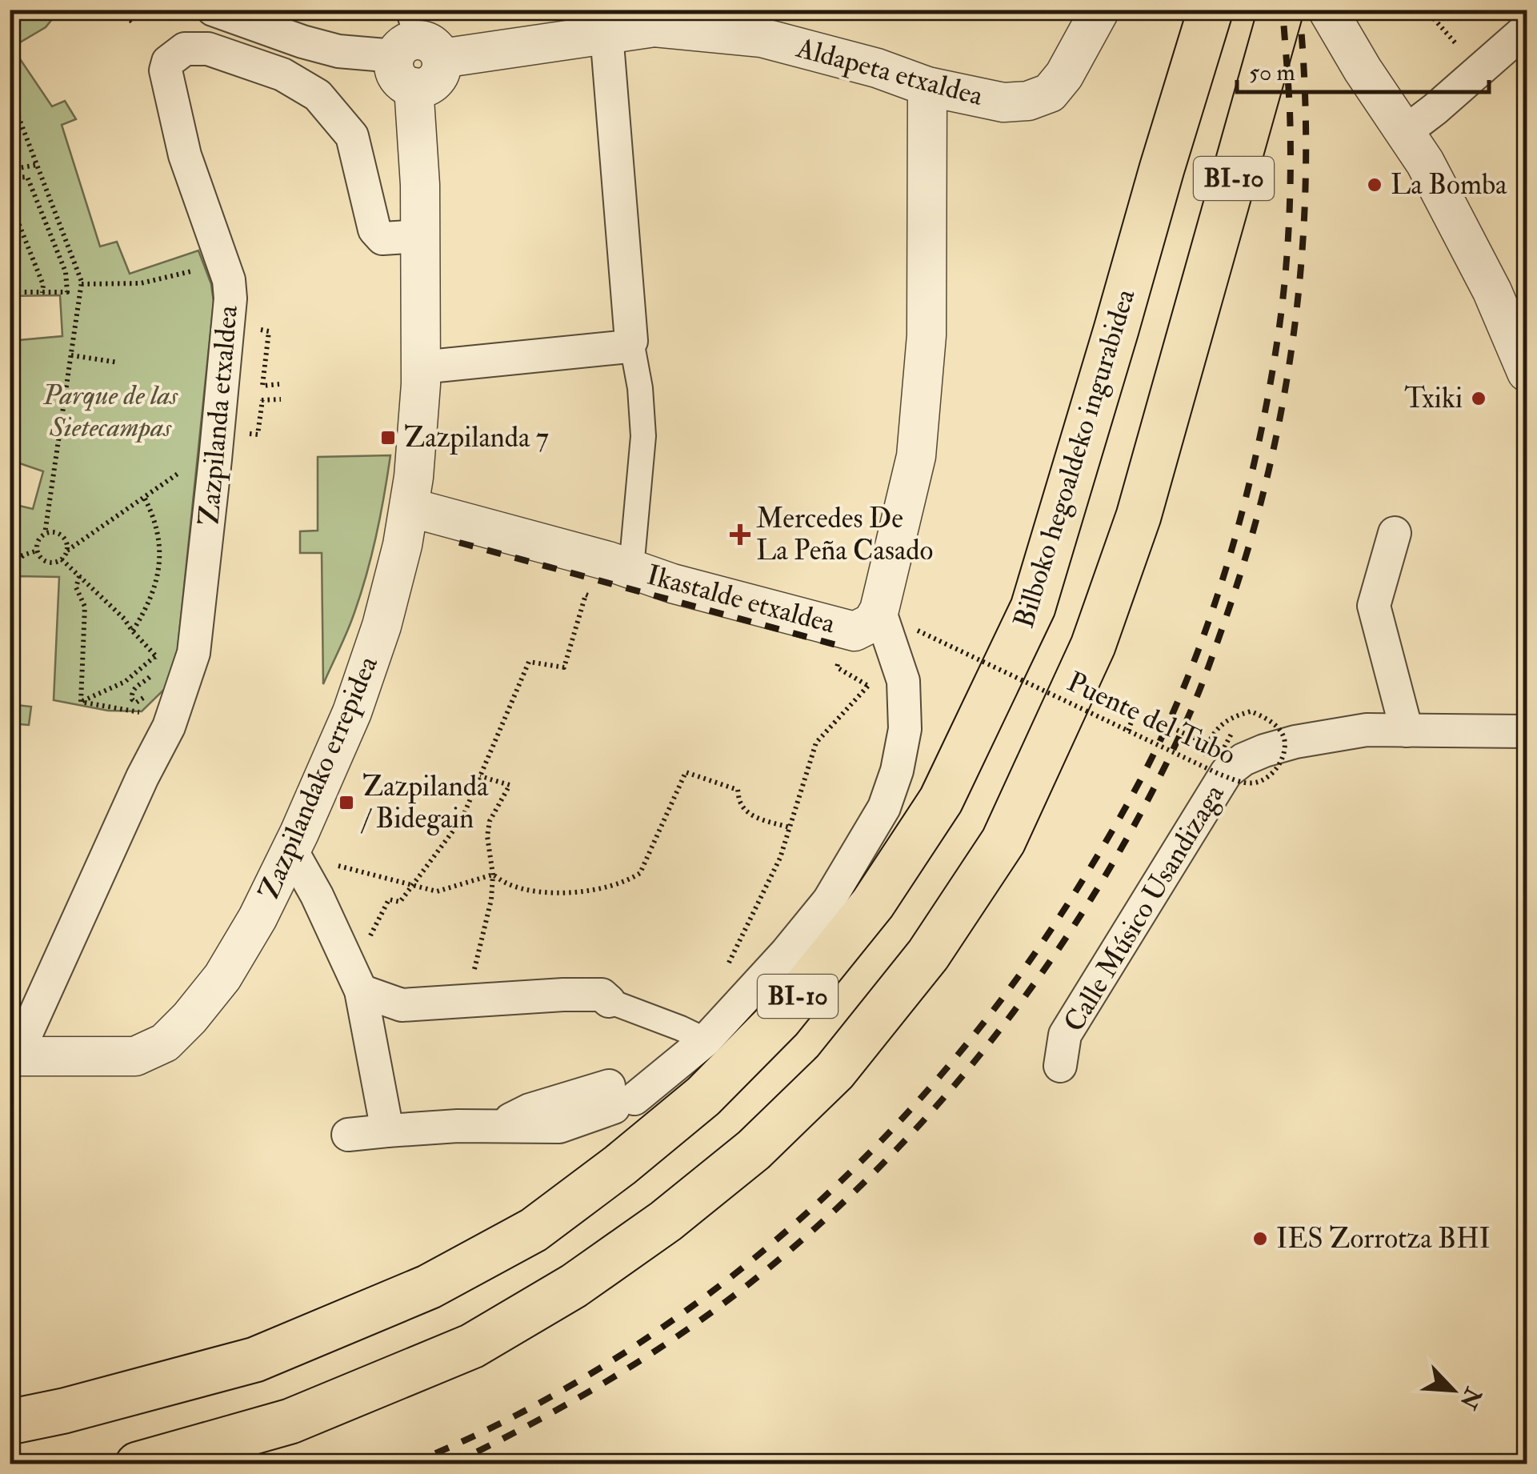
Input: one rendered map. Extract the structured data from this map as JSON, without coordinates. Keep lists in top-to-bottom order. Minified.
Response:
{"streets":{"highway":["BI-10","Bilboko hegoaldeko ingurabidea"],"street":["Aldapeta etxaldea","Zazpilanda etxaldea","Ikastalde etxaldea","Zazpilandako errepidea","Calle Músico Usandizaga"],"path":["Puente del Tubo"]},"crossings":[["Aldapeta etxaldea","Ikastalde etxaldea"],["Aldapeta etxaldea","Zazpilandako errepidea"],["Zazpilanda etxaldea","Zazpilandako errepidea"],["Ikastalde etxaldea","Zazpilandako errepidea"]],"parks":["Parque de las Sietecampas"],"places":{"other":["La Bomba","Txiki","IES Zorrotza BHI"],"transit":["Zazpilanda 7","Zazpilanda / Bidegain"],"health":["Mercedes De La Peña Casado"]},"scale_bar":"50 m","north":"bottom right"}
